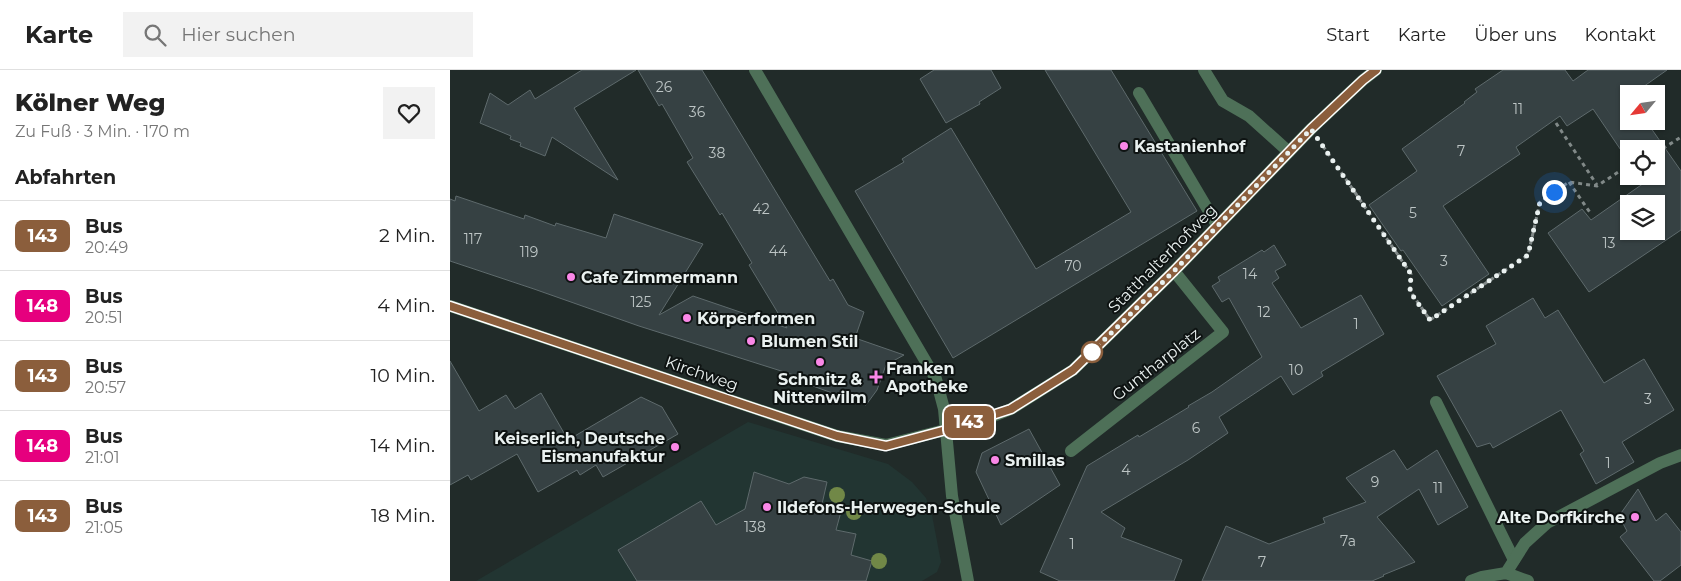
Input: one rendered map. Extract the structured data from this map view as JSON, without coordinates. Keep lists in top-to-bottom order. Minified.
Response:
{"streets":{"street":["Statthalterhofweg","Guntharplatz","Kirchweg"]},"crossings":[["Statthalterhofweg","Guntharplatz"],["Statthalterhofweg","Kirchweg"]],"places":{"other":["Kastanienhof","Cafe Zimmermann","Körperformen","Blumen Stil","Schmitz & Nittenwilm","Keiserlich, Deutsche Eismanufaktur","Smillas","Ildefons-Herwegen-Schule","Alte Dorfkirche"],"health":["Franken Apotheke"]},"lines":["bus line 143"],"house_numbers":["26","11","36","7","38","42","5","117","13","44","119","3","70","14","125","12","1","10","3","6","1","4","9","11","138","7a","1","7"],"north":"bottom left","page":{"header":"Karte","search":"Hier suchen","nav":["Start","Karte","Über uns","Kontakt"],"heading":[["Kölner Weg","Zu Fuß · 3 Min. · 170 m"],"Abfahrten"],"on_map":"143","list":[{"mark":"143","name":"Bus","note":"20:49","value":"2 Min."},{"mark":"148","name":"Bus","note":"20:51","value":"4 Min."},{"mark":"143","name":"Bus","note":"20:57","value":"10 Min."},{"mark":"148","name":"Bus","note":"21:01","value":"14 Min."},{"mark":"143","name":"Bus","note":"21:05","value":"18 Min."}]}}
